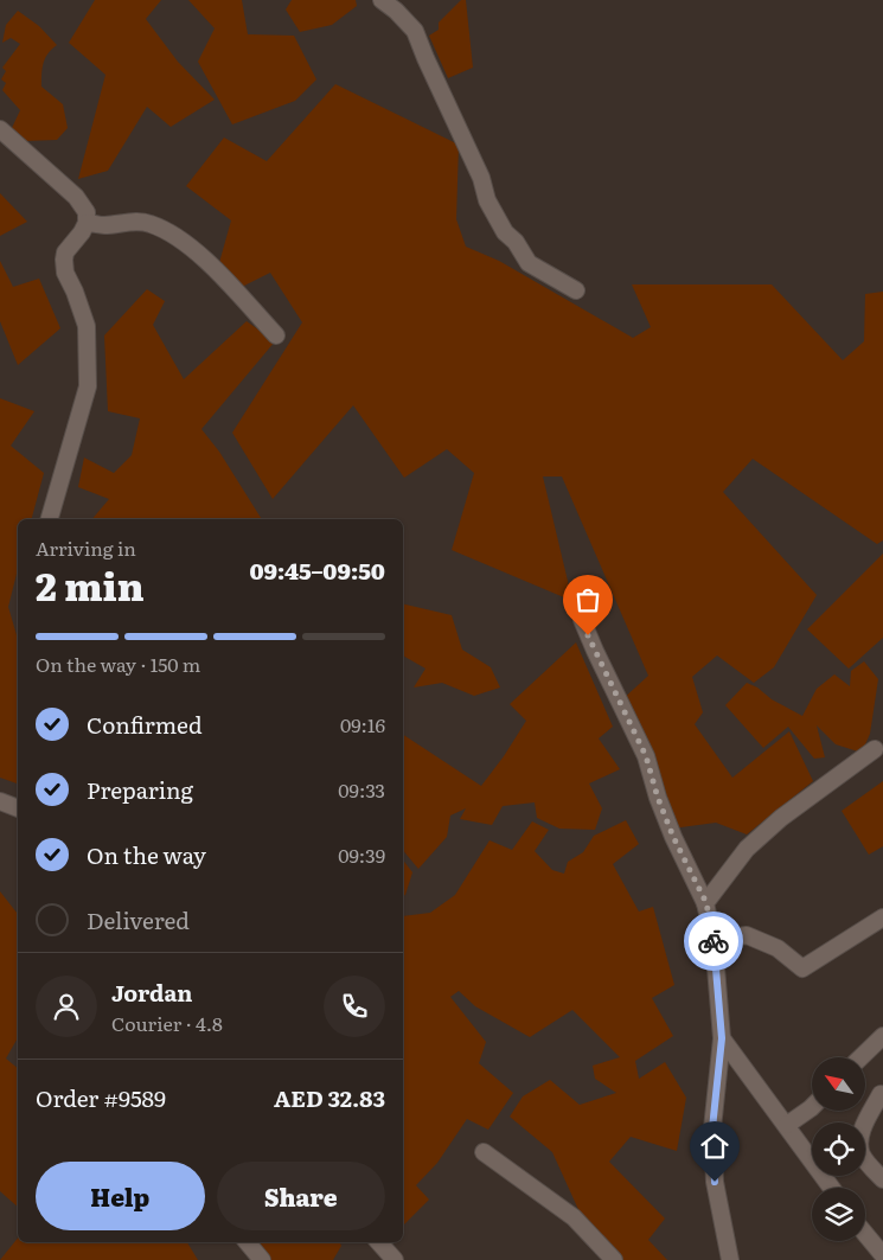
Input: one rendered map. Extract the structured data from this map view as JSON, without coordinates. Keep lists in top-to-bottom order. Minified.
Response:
{"north":"top left","page":{"heading":["2 min","Arriving in","09:45–09:50"],"panel":["Jordan","Courier · 4.8","Order #9589","AED 32.83"],"bar":"On the way · 150 m","list":[["Confirmed","09:16"],["Preparing","09:33"],["On the way","09:39"],"Delivered"],"buttons":["Help","Share"]}}
